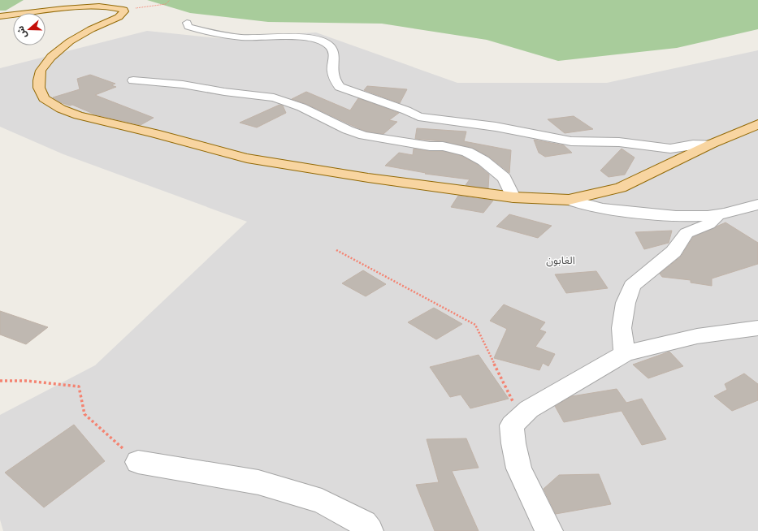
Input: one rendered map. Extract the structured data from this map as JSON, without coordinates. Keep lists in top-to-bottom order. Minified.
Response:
{"districts":["الغابون"],"north":"left"}
